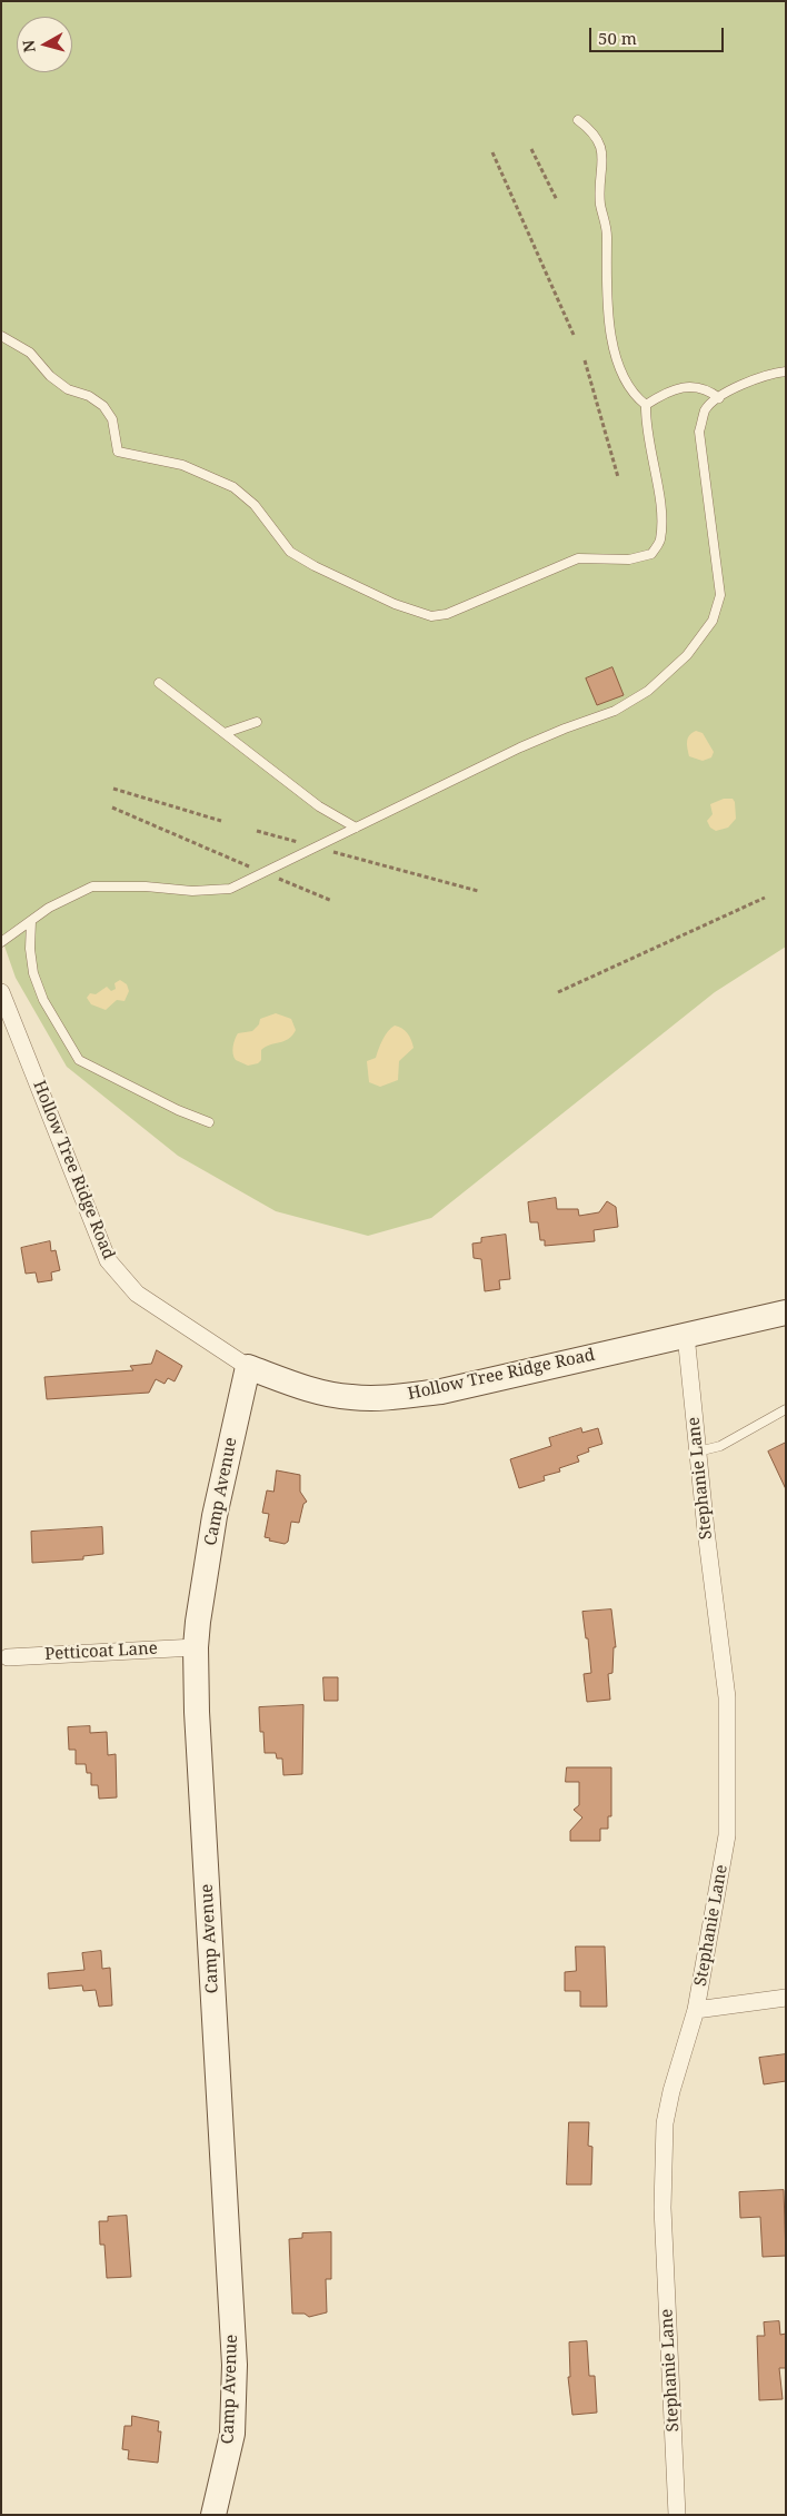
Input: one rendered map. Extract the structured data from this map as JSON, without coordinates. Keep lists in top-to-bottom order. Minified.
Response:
{"streets":{"street":["Hollow Tree Ridge Road","Stephanie Lane","Camp Avenue","Petticoat Lane"]},"crossings":[["Hollow Tree Ridge Road","Stephanie Lane"],["Hollow Tree Ridge Road","Camp Avenue"],["Camp Avenue","Petticoat Lane"]],"scale_bar":"50 m","north":"left"}
